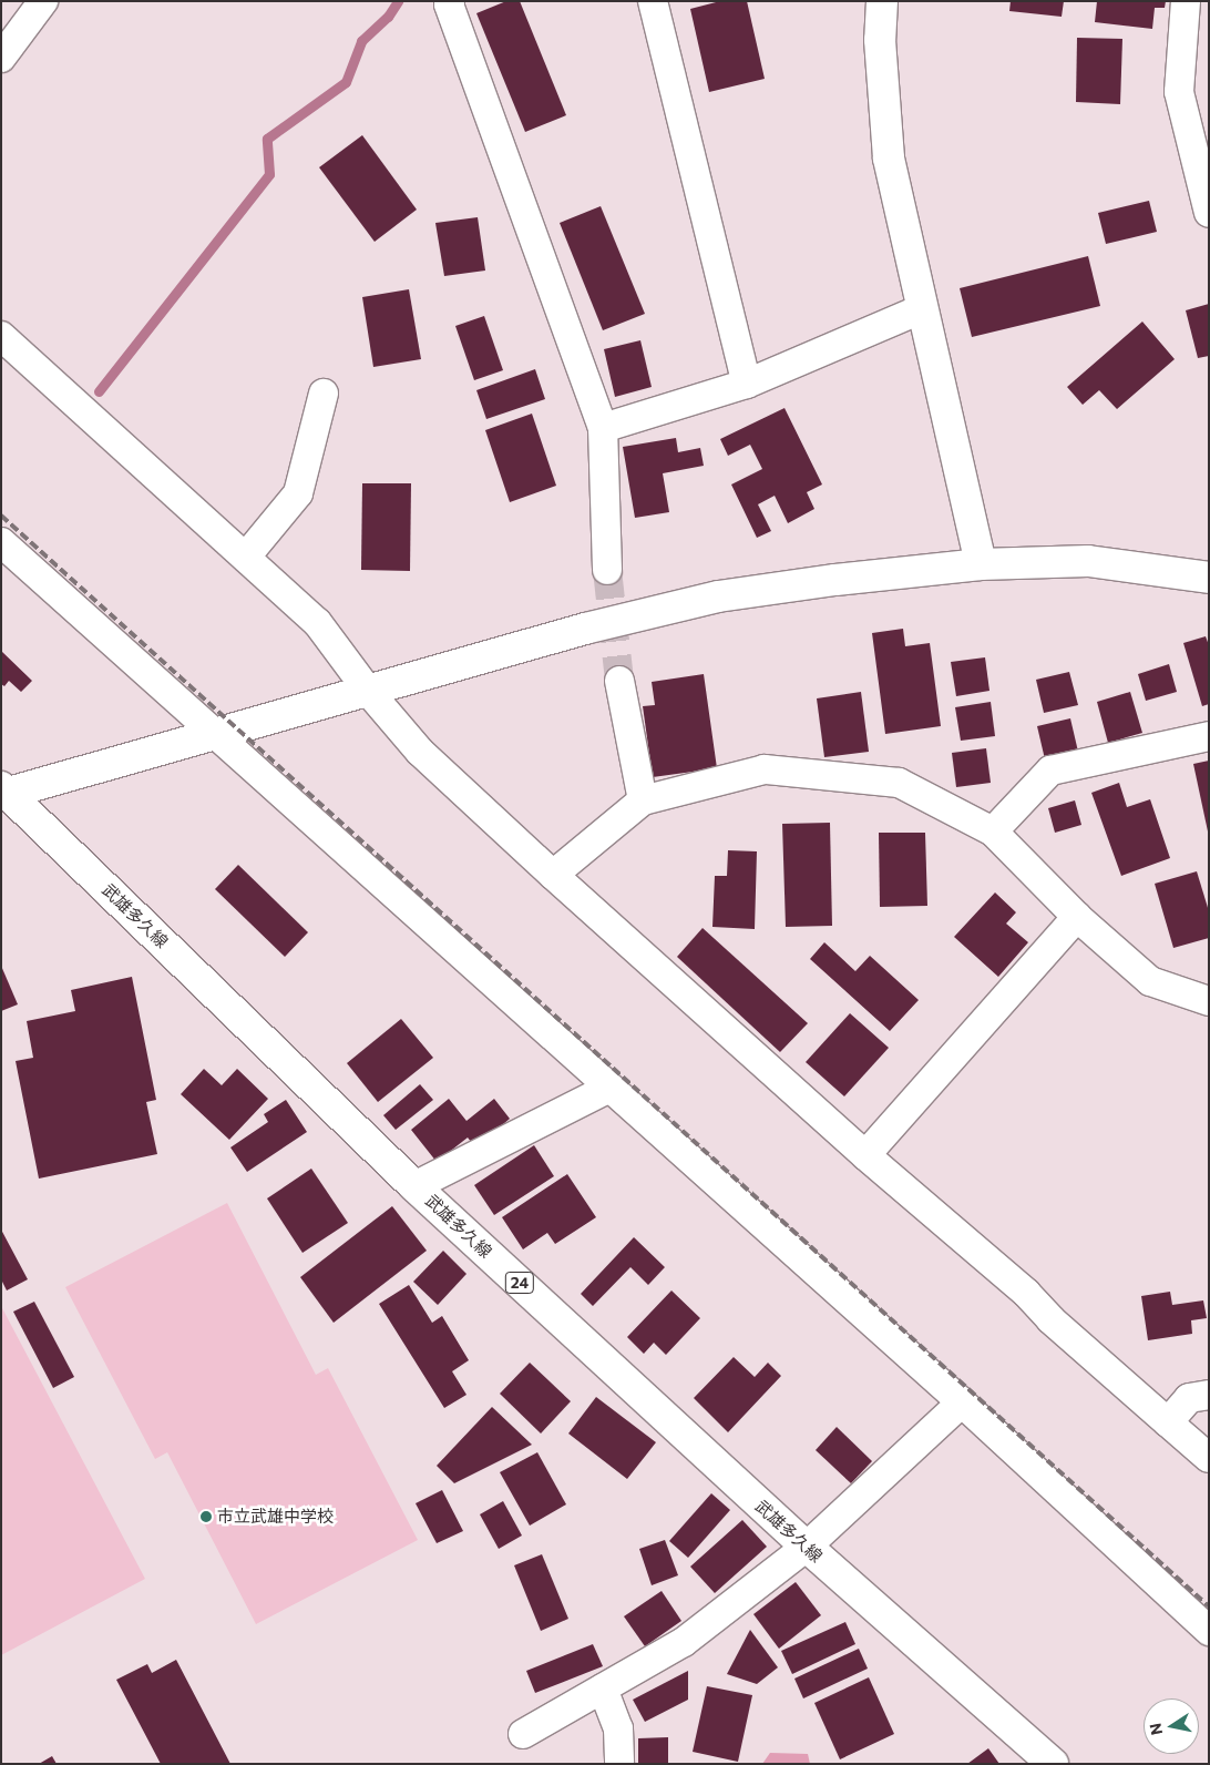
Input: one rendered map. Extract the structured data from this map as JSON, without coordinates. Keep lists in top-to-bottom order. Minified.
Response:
{"streets":{"street":["武雄多久線","24"]},"places":["市立武雄中学校"],"north":"left"}
